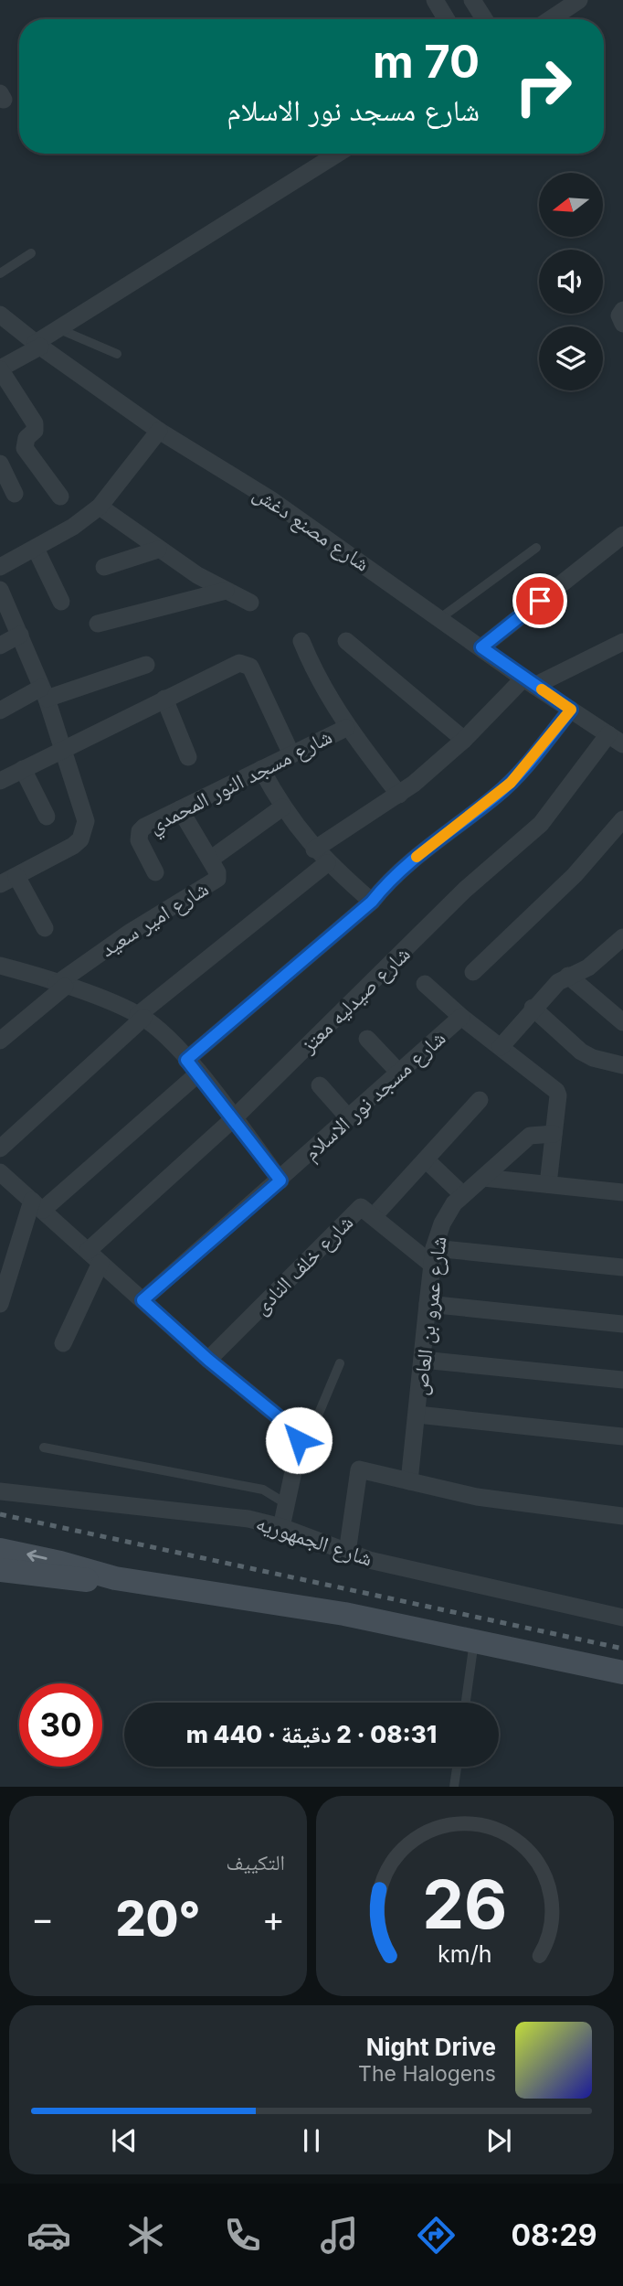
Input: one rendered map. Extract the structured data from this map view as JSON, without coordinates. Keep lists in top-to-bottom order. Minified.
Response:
{"streets":{"street":["شارع مصنع دغش","شارع مسجد النور المحمدي","شارع امير سعيد","شارع صيدليه معتز","شارع مسجد نور الاسلام","شارع خلف النادى","شارع عمرو بن العاص","شارع الجمهوريه"]},"crossings":[["شارع مصنع دغش","شارع صيدليه معتز"],["شارع مسجد النور المحمدي","شارع امير سعيد"],["شارع خلف النادى","شارع عمرو بن العاص"]],"north":"left","page":{"turn":["70 m","شارع مسجد نور الاسلام"],"limit":"30","trip":"08:31 · 2 دقيقة · 440 m","tile":"التكييف","heat":["−","20°","+"],"song":["Night Drive","The Halogens"],"tabs":"08:29","gauge":["26","km/h"]}}
